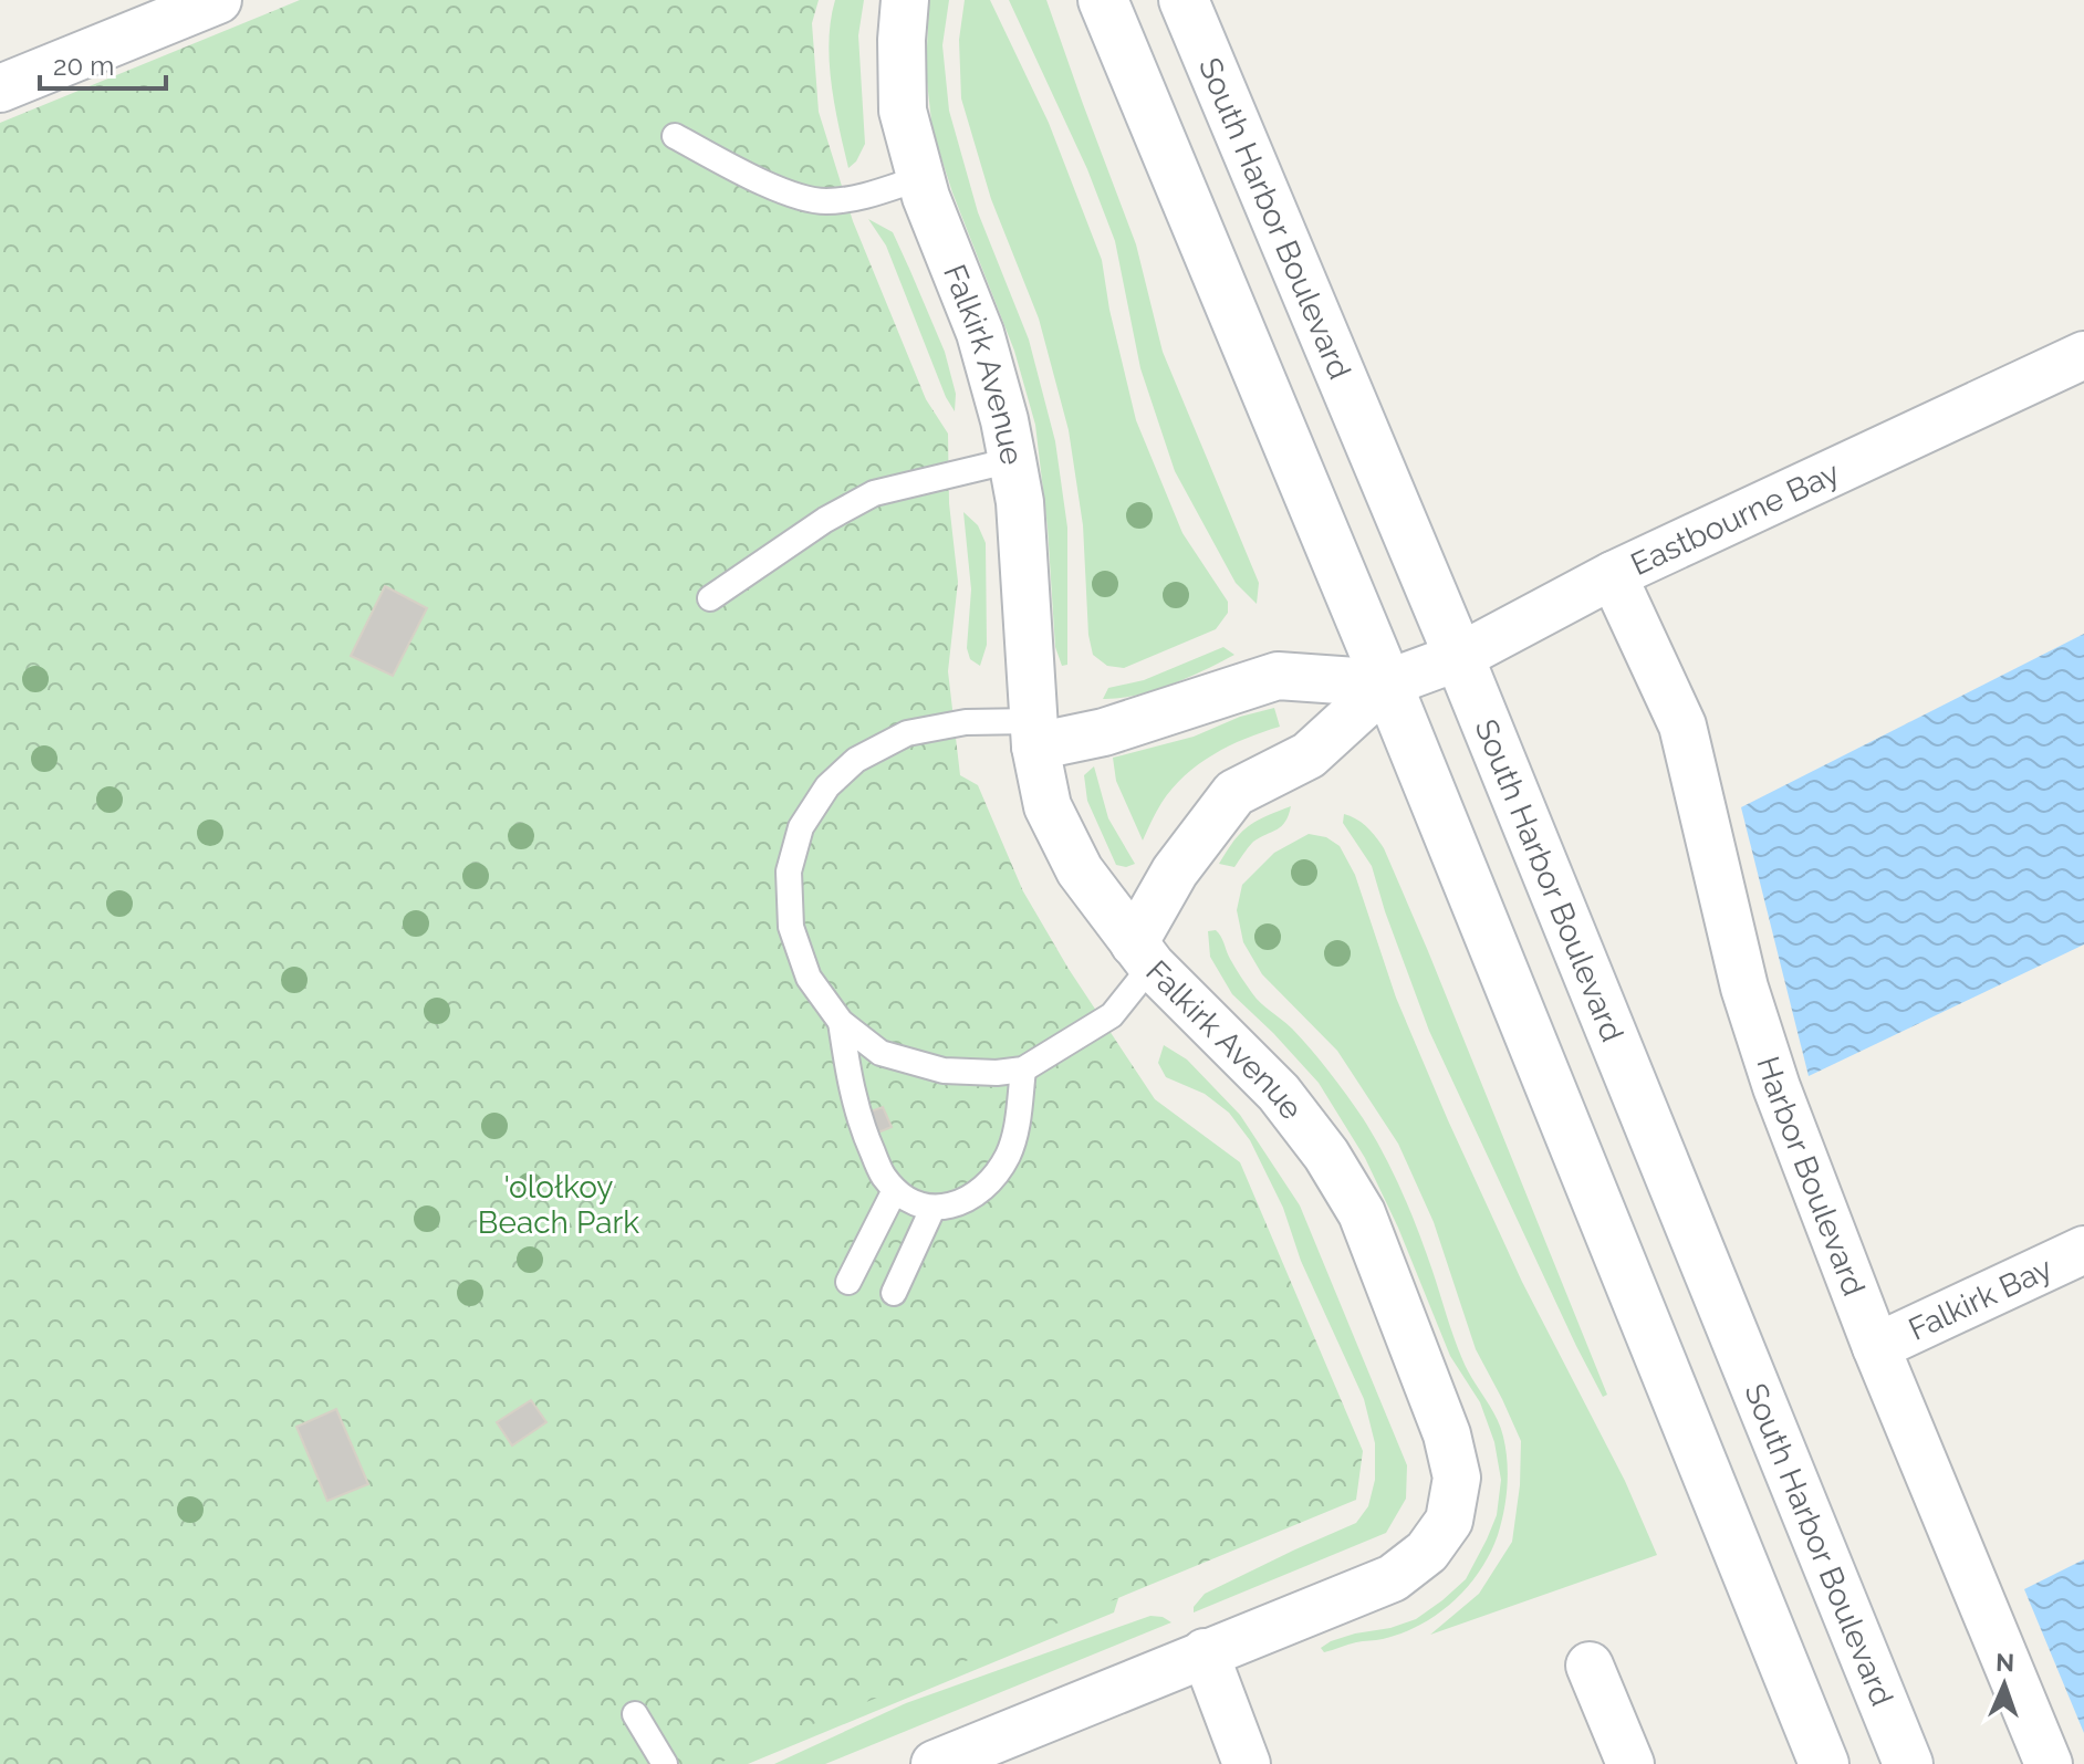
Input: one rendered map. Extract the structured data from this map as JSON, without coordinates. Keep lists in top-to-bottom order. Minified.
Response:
{"streets":{"main road":["South Harbor Boulevard"],"street":["Falkirk Avenue","Eastbourne Bay","Harbor Boulevard","Falkirk Bay"]},"crossings":[["South Harbor Boulevard","Eastbourne Bay"],["Falkirk Avenue","Eastbourne Bay"],["Eastbourne Bay","Harbor Boulevard"],["Harbor Boulevard","Falkirk Bay"]],"parks":["'olołkoy Beach Park"],"scale_bar":"20 m","north":"top"}
